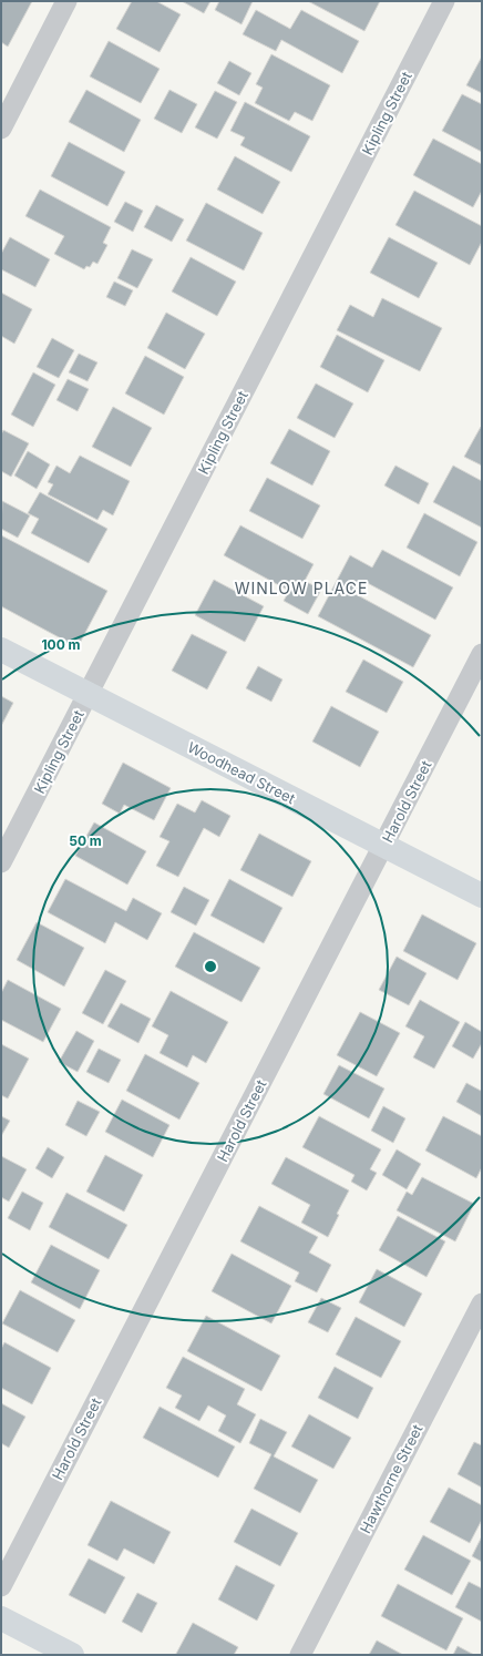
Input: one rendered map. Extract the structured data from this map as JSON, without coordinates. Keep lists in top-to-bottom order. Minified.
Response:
{"streets":{"street":["Kipling Street","Woodhead Street","Harold Street","Hawthorne Street"]},"crossings":[["Kipling Street","Woodhead Street"],["Woodhead Street","Harold Street"]],"districts":["WINLOW PLACE"],"rings":["100 m","50 m"]}
